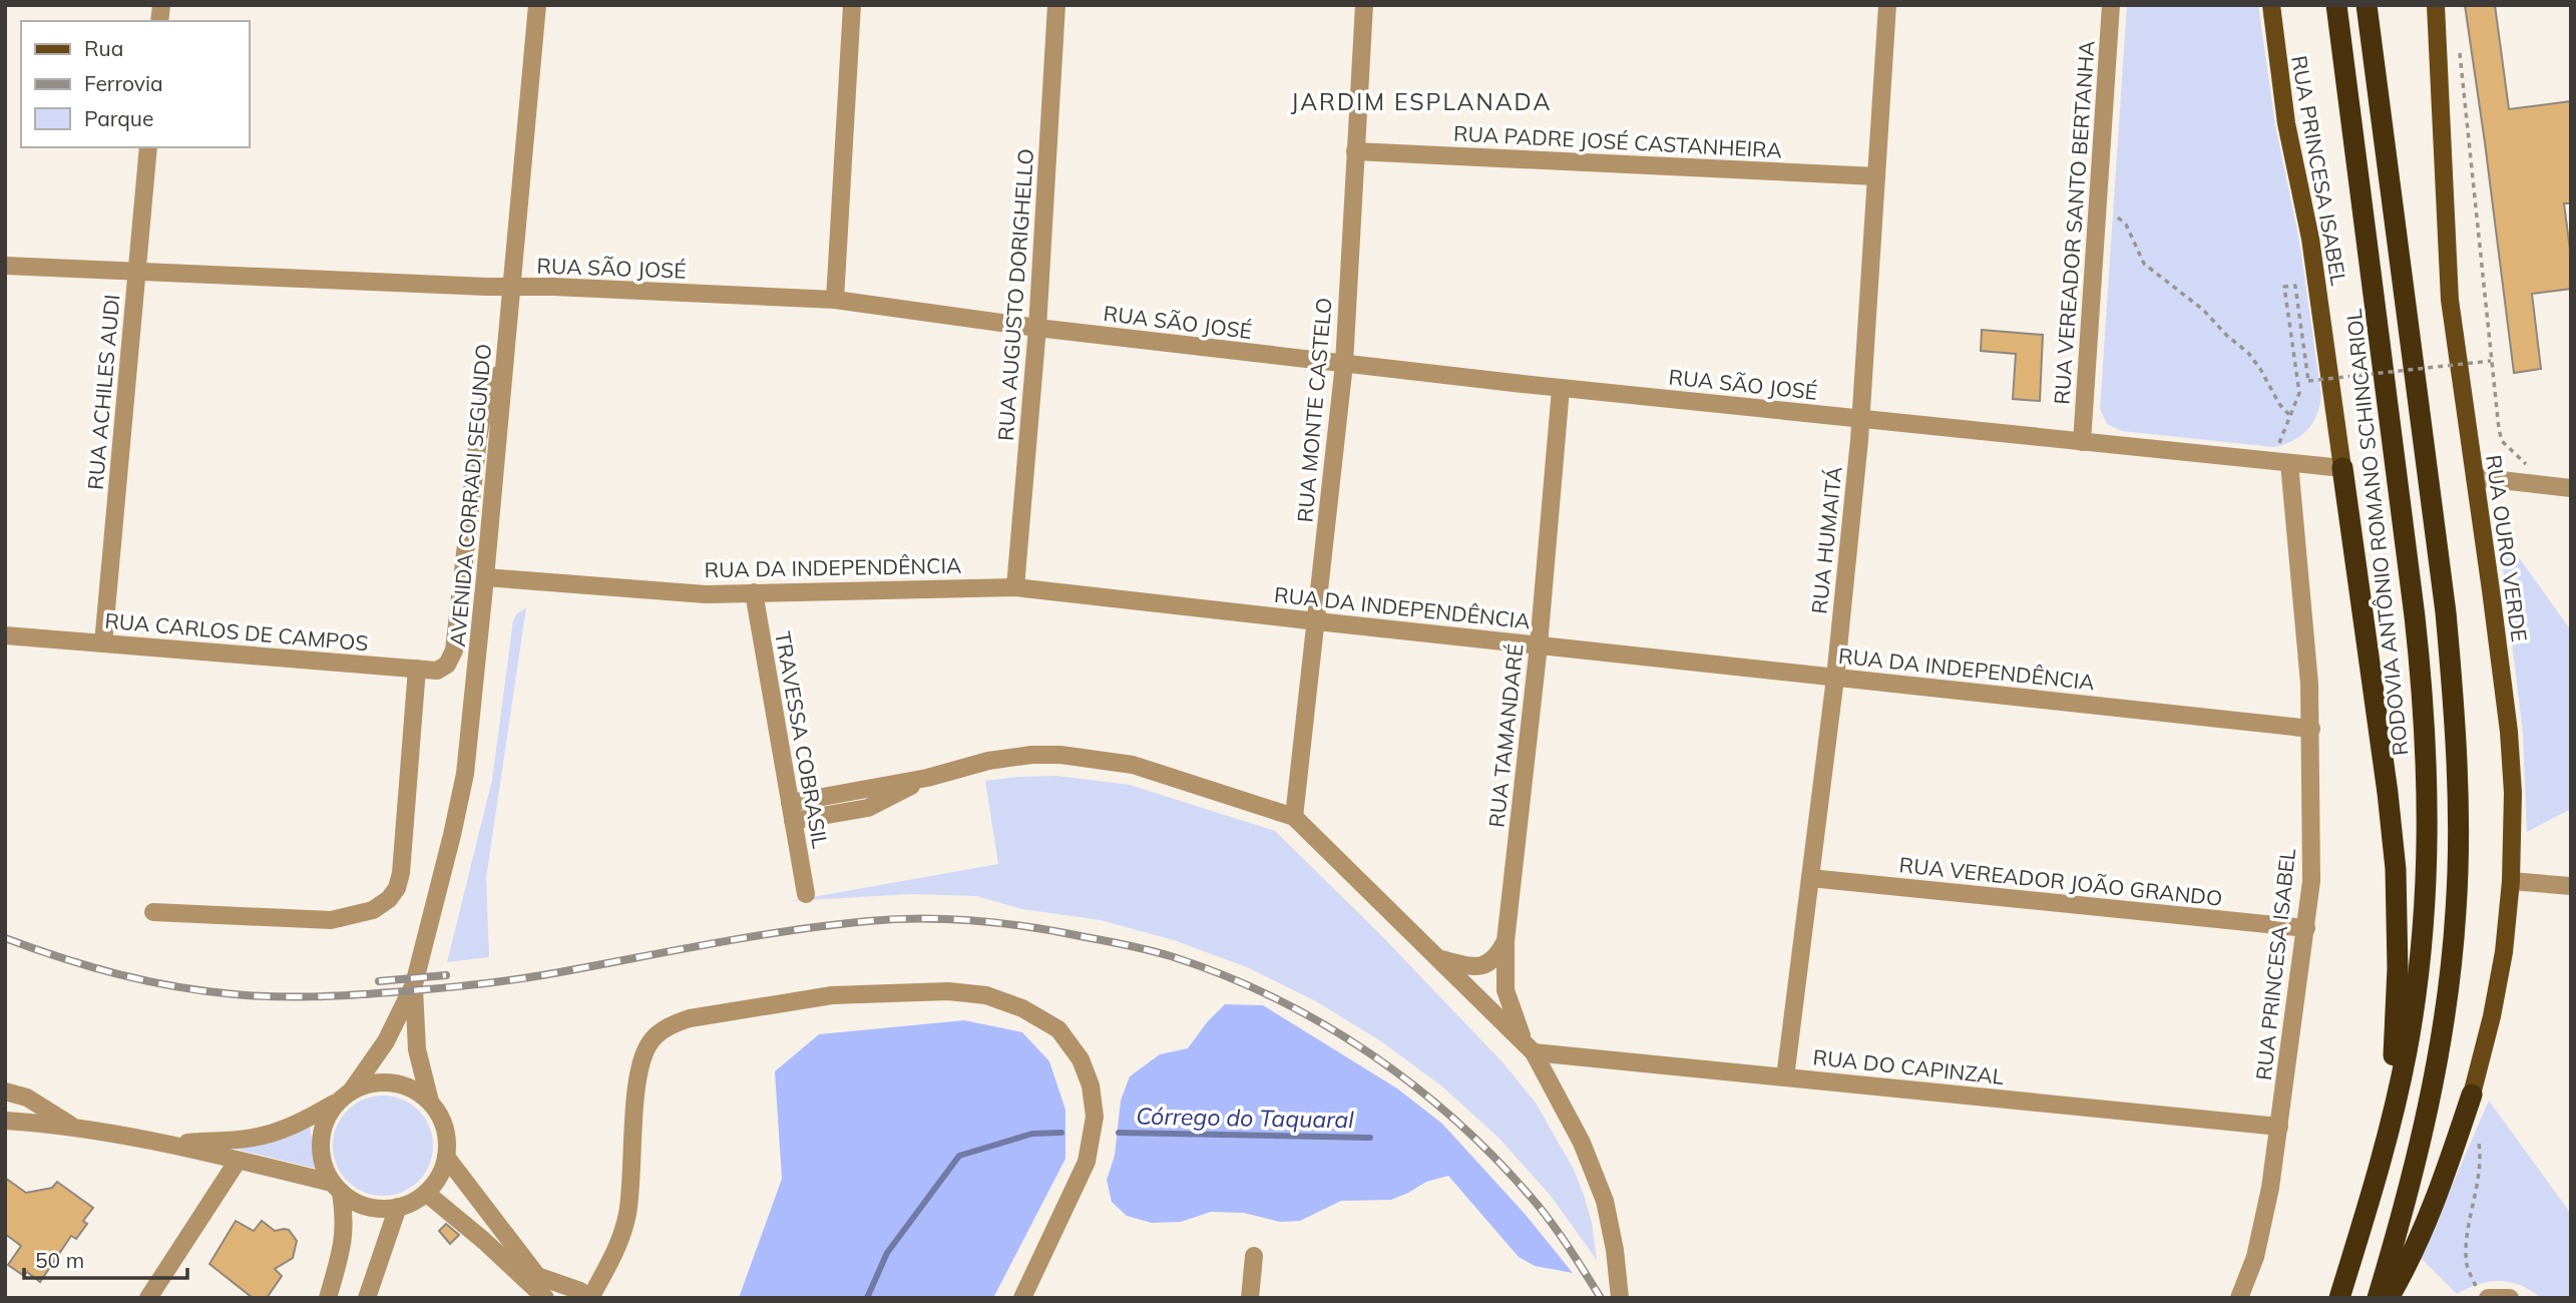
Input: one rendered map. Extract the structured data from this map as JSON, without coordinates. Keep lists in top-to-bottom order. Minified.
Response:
{"streets":{"highway":["RODOVIA ANTÔNIO ROMANO SCHINCARIOL"],"main road":["RUA PRINCESA ISABEL","RUA OURO VERDE"],"street":["RUA PADRE JOSÉ CASTANHEIRA","RUA VEREADOR SANTO BERTANHA","RUA SÃO JOSÉ","RUA AUGUSTO DORIGHELLO","RUA ACHILES AUDI","RUA MONTE CASTELO","AVENIDA CORRADI SEGUNDO","RUA HUMAITÁ","RUA DA INDEPENDÊNCIA","RUA CARLOS DE CAMPOS","RUA TAMANDARÉ","TRAVESSA COBRASIL","RUA VEREADOR JOÃO GRANDO","RUA DO CAPINZAL"]},"crossings":[["RUA PADRE JOSÉ CASTANHEIRA","RUA MONTE CASTELO"],["RUA PADRE JOSÉ CASTANHEIRA","RUA HUMAITÁ"],["RUA PRINCESA ISABEL","RUA SÃO JOSÉ"],["RUA PRINCESA ISABEL","RUA DA INDEPENDÊNCIA"],["RUA PRINCESA ISABEL","RUA VEREADOR JOÃO GRANDO"],["RUA PRINCESA ISABEL","RUA DO CAPINZAL"],["RUA VEREADOR SANTO BERTANHA","RUA SÃO JOSÉ"],["RUA SÃO JOSÉ","RUA AUGUSTO DORIGHELLO"],["RUA SÃO JOSÉ","RUA ACHILES AUDI"],["RUA SÃO JOSÉ","RUA MONTE CASTELO"],["RUA SÃO JOSÉ","AVENIDA CORRADI SEGUNDO"],["RUA SÃO JOSÉ","RUA HUMAITÁ"],["RUA SÃO JOSÉ","RUA TAMANDARÉ"],["RUA AUGUSTO DORIGHELLO","RUA DA INDEPENDÊNCIA"],["RUA ACHILES AUDI","RUA CARLOS DE CAMPOS"],["RUA MONTE CASTELO","RUA DA INDEPENDÊNCIA"],["AVENIDA CORRADI SEGUNDO","RUA DA INDEPENDÊNCIA"],["AVENIDA CORRADI SEGUNDO","RUA CARLOS DE CAMPOS"],["RUA HUMAITÁ","RUA DA INDEPENDÊNCIA"],["RUA HUMAITÁ","RUA VEREADOR JOÃO GRANDO"],["RUA HUMAITÁ","RUA DO CAPINZAL"],["RUA DA INDEPENDÊNCIA","RUA TAMANDARÉ"],["RUA DA INDEPENDÊNCIA","TRAVESSA COBRASIL"],["RUA TAMANDARÉ","RUA DO CAPINZAL"]],"districts":["JARDIM ESPLANADA"],"water":["Córrego do Taquaral"],"legend":["Rua","Ferrovia","Parque"],"scale_bar":"50 m"}
